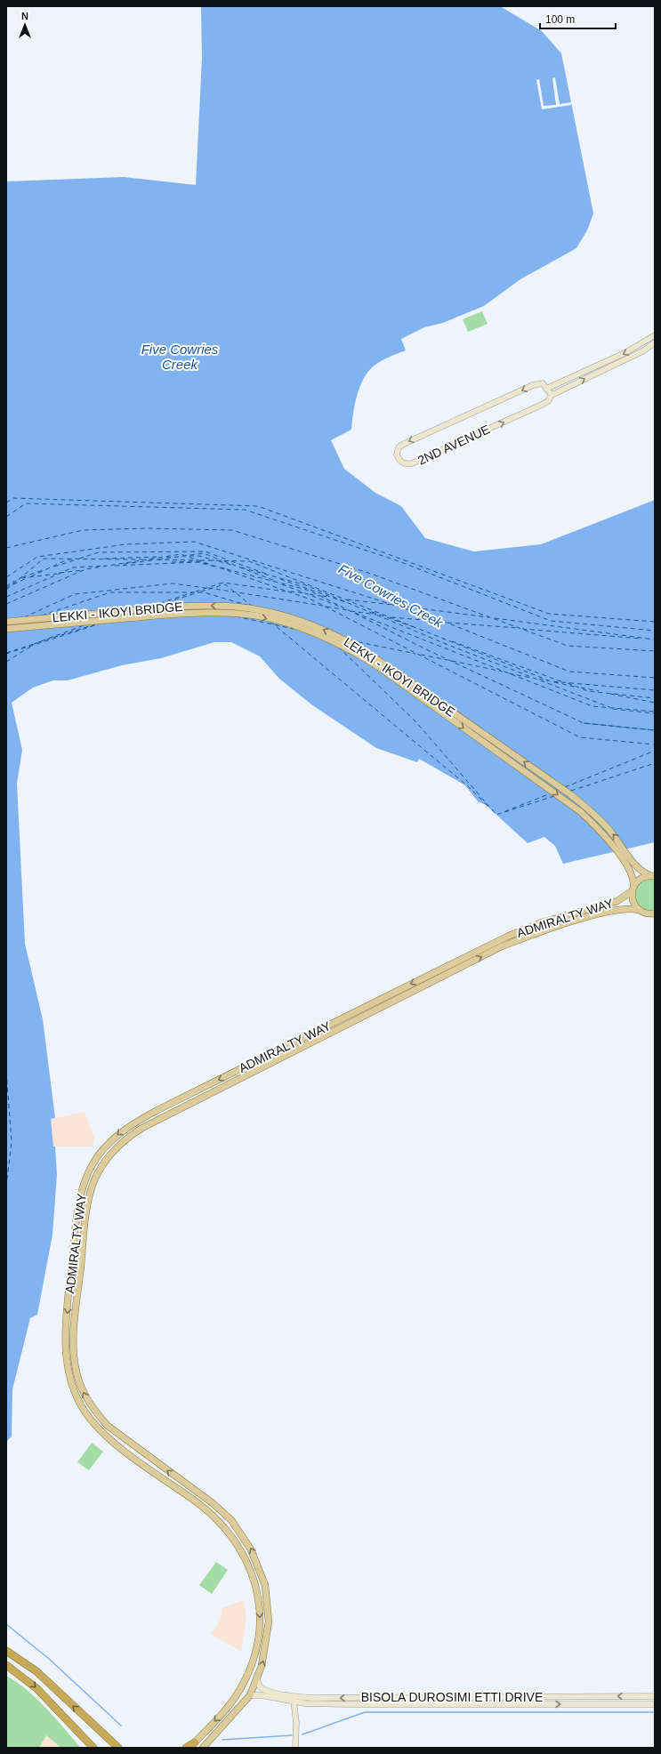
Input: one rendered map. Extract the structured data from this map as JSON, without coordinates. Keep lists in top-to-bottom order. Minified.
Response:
{"streets":{"main road":["2ND AVENUE","LEKKI - IKOYI BRIDGE","ADMIRALTY WAY","BISOLA DUROSIMI ETTI DRIVE"]},"crossings":[["LEKKI - IKOYI BRIDGE","ADMIRALTY WAY"],["ADMIRALTY WAY","BISOLA DUROSIMI ETTI DRIVE"]],"water":["Five Cowries Creek"],"scale_bar":"100 m","north":"top"}
